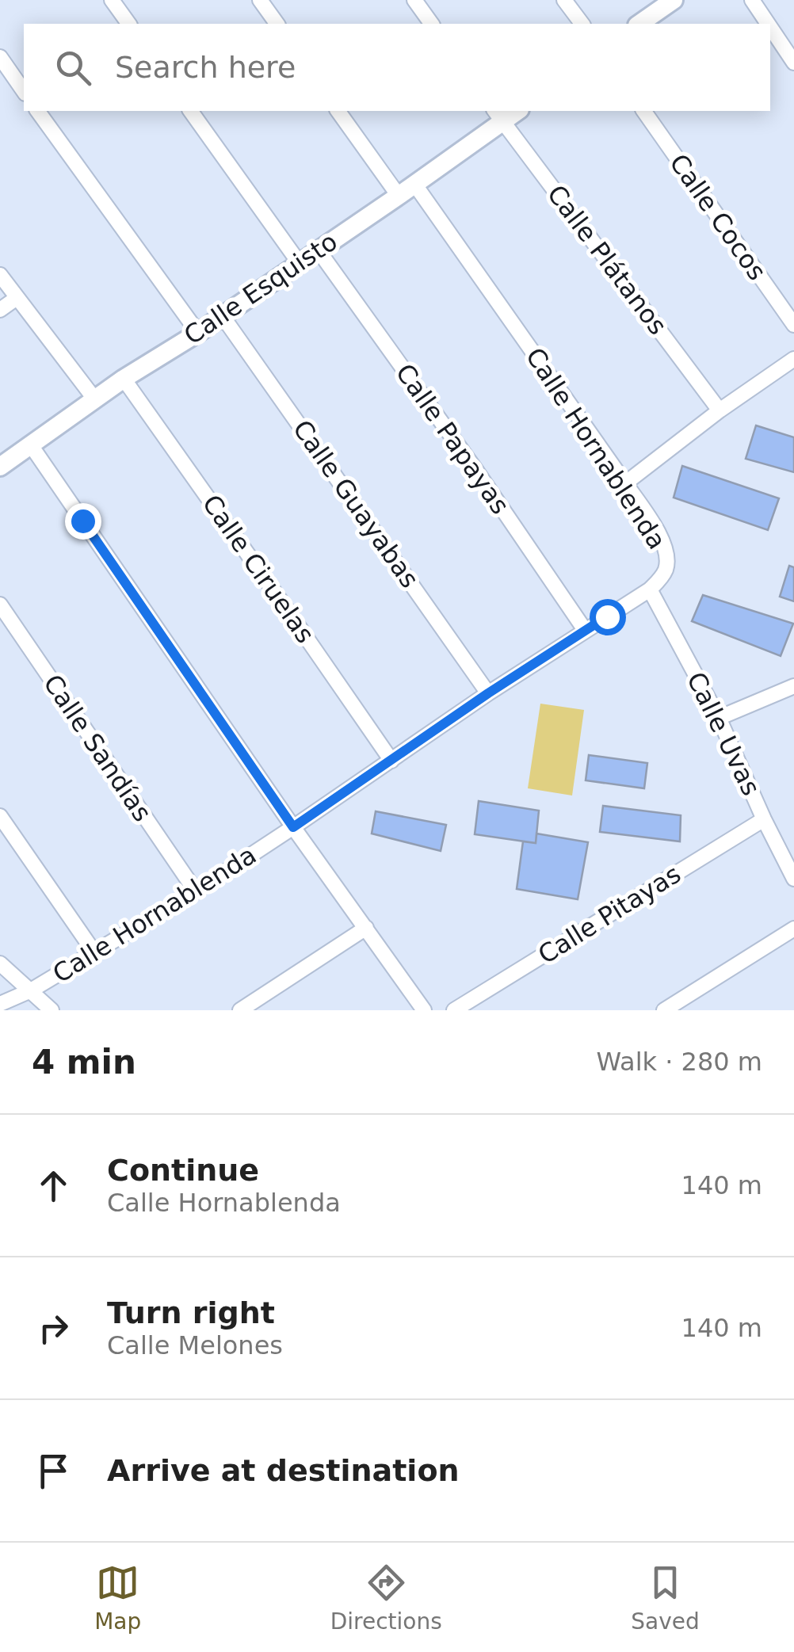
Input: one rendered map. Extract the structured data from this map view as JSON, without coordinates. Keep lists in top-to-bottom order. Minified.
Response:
{"streets":{"street":["Calle Cocos","Calle Plátanos","Calle Esquisto","Calle Papayas","Calle Hornablenda","Calle Guayabas","Calle Ciruelas","Calle Uvas","Calle Sandías","Calle Pitayas"]},"crossings":[["Calle Plátanos","Calle Esquisto"],["Calle Esquisto","Calle Papayas"],["Calle Esquisto","Calle Hornablenda"],["Calle Esquisto","Calle Guayabas"],["Calle Esquisto","Calle Ciruelas"],["Calle Papayas","Calle Hornablenda"],["Calle Hornablenda","Calle Guayabas"],["Calle Hornablenda","Calle Ciruelas"],["Calle Hornablenda","Calle Uvas"],["Calle Hornablenda","Calle Sandías"],["Calle Uvas","Calle Pitayas"]],"page":{"search":"Search here","heading":["4 min","Walk · 280 m"],"list":[["Continue","Calle Hornablenda","140 m"],["Turn right","Calle Melones","140 m"],"Arrive at destination"],"nav":["Map","Directions","Saved"]}}
